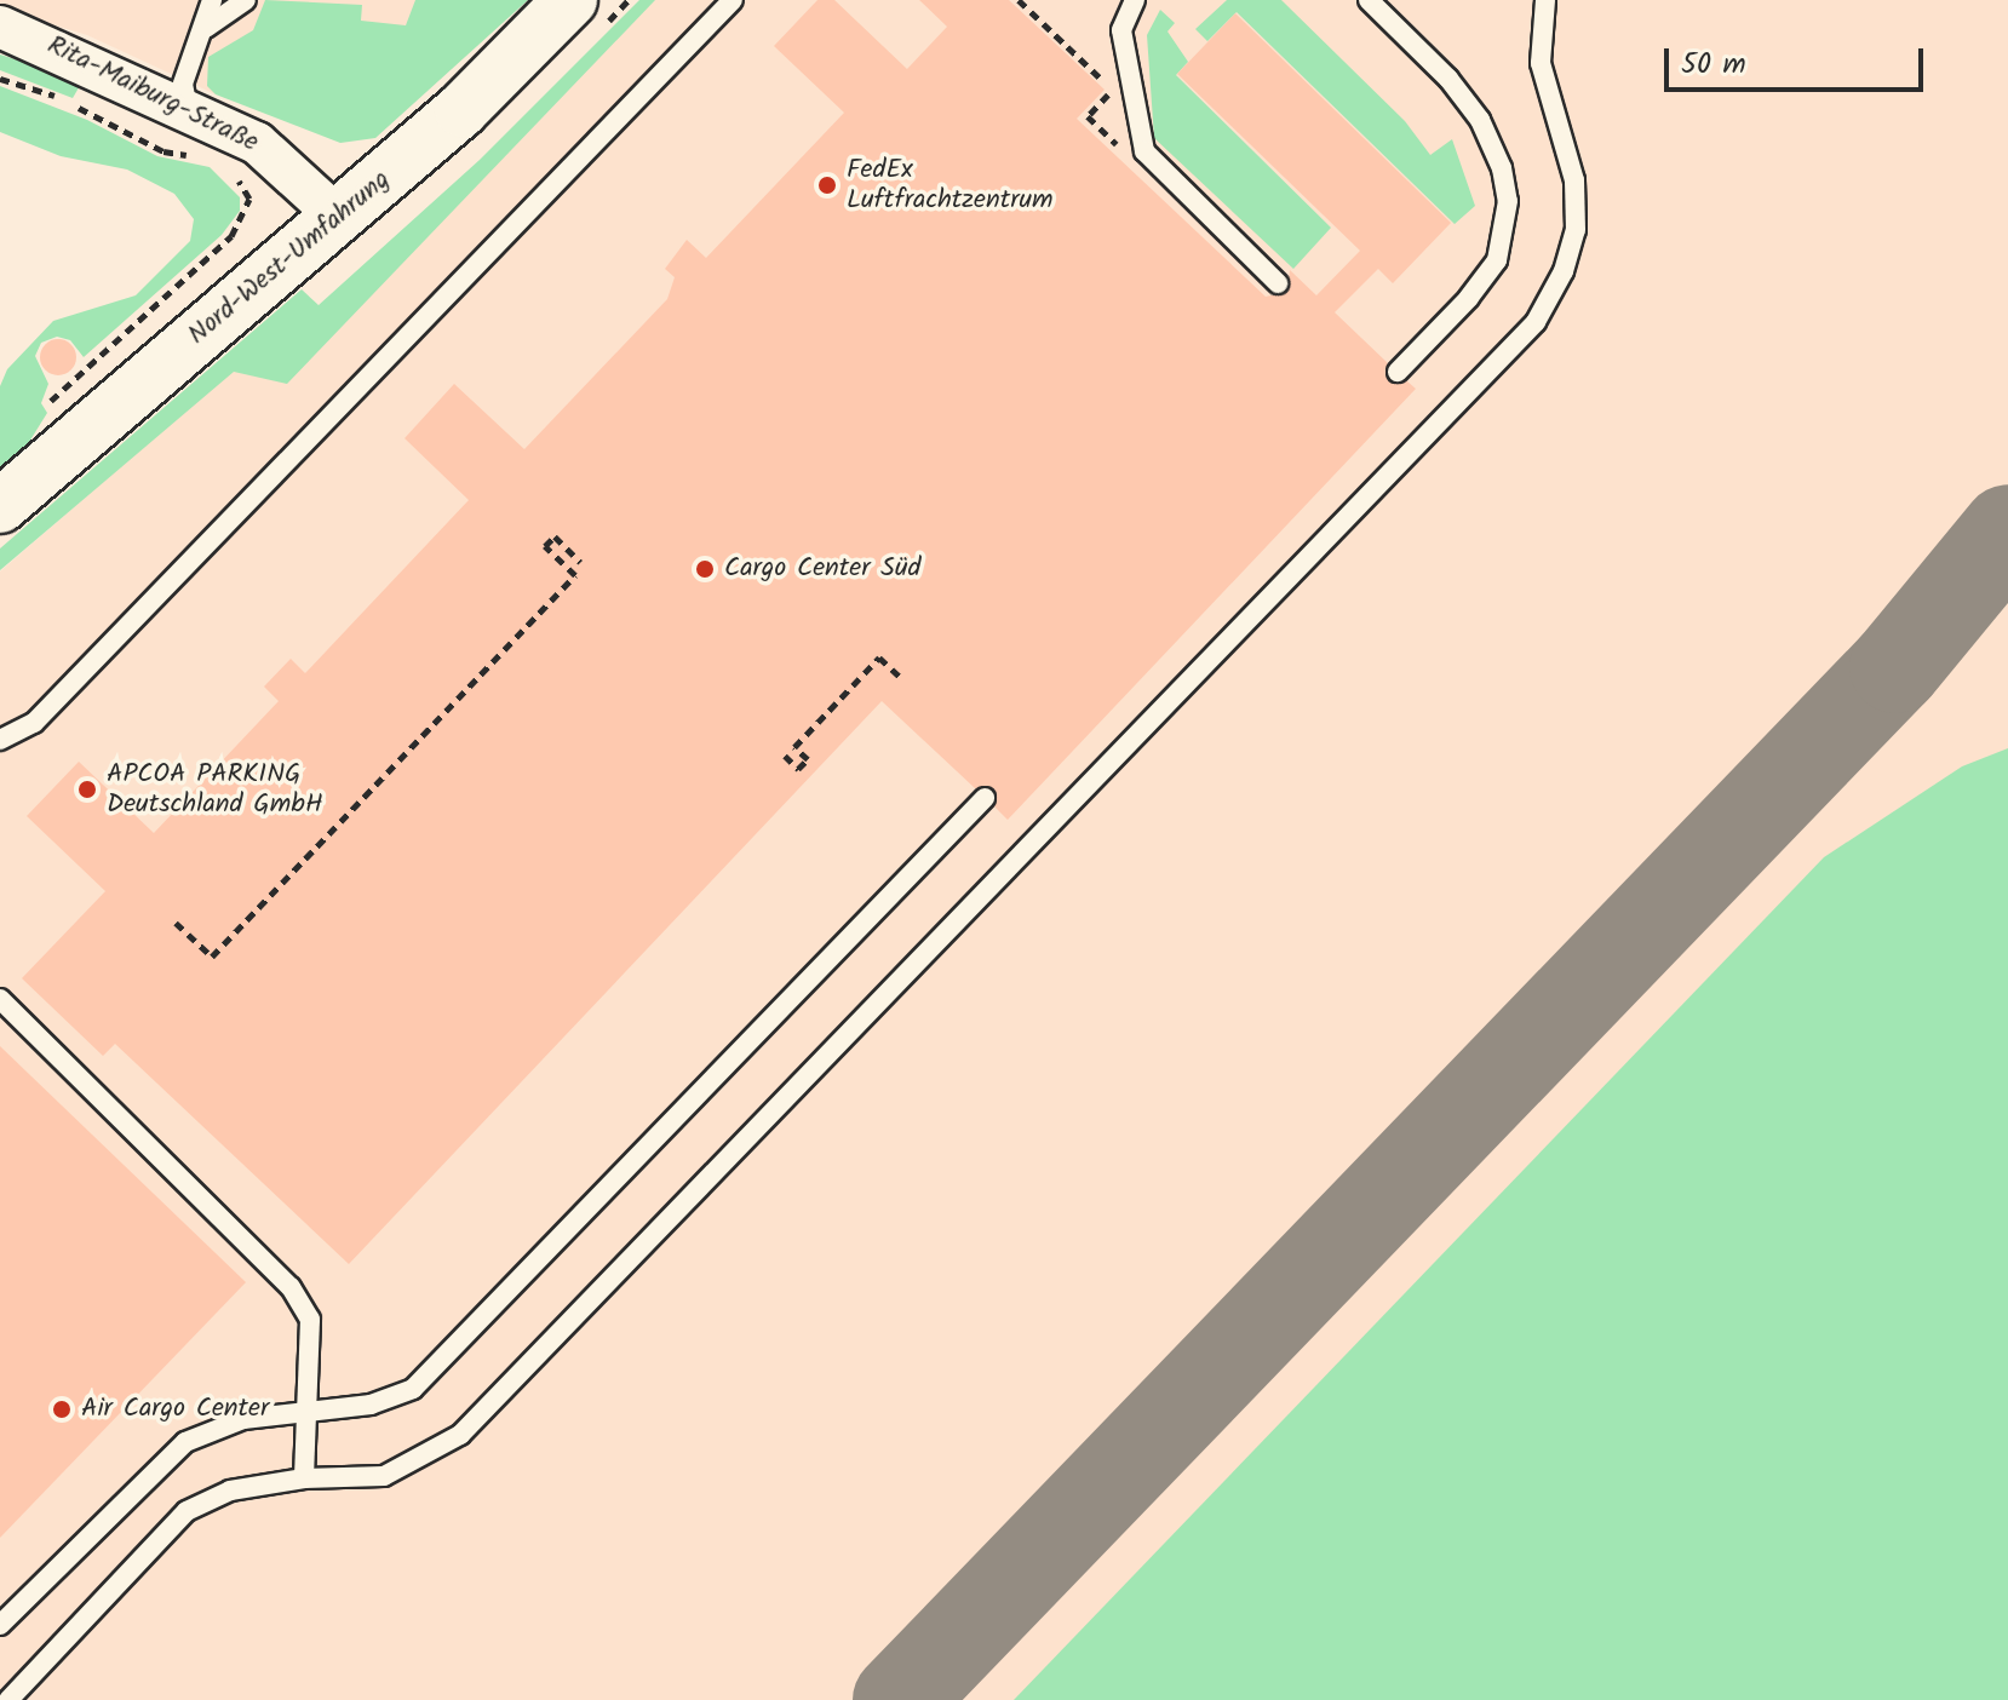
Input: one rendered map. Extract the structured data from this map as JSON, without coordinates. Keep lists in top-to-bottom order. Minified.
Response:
{"streets":{"main road":["Nord-West-Umfahrung"],"street":["Rita-Maiburg-Straße"]},"crossings":[["Rita-Maiburg-Straße","Nord-West-Umfahrung"]],"places":["FedEx Luftfrachtzentrum","Cargo Center Süd","APCOA PARKING Deutschland GmbH","Air Cargo Center"],"scale_bar":"50 m"}
